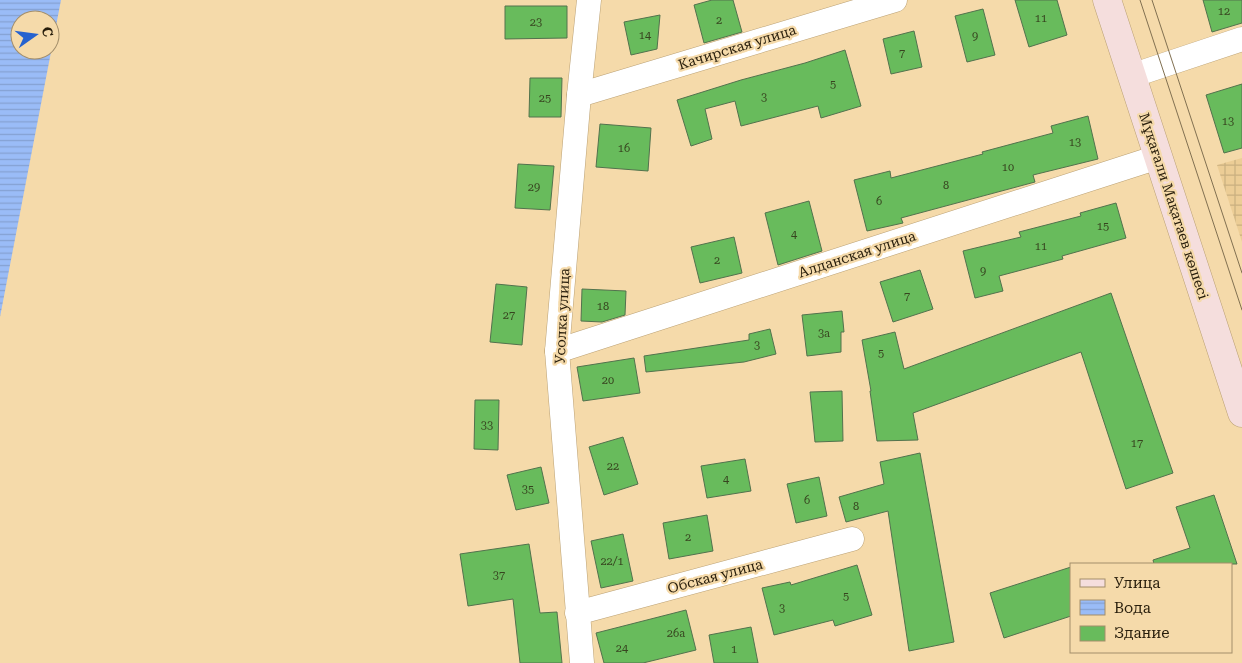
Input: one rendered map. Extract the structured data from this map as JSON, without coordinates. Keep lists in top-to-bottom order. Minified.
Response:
{"streets":{"main road":["Мұқағали Мақатаев көшесі"],"street":["Качирская улица","Алданская улица","Усолка улица","Обская улица"]},"crossings":[["Качирская улица","Усолка улица"],["Мұқағали Мақатаев көшесі","Алданская улица"],["Алданская улица","Усолка улица"],["Усолка улица","Обская улица"]],"house_numbers":["12","11","2","23","14","9","7","5","3","25","13","13","16","10","8","29","6","15","4","11","2","9","7","18","27","3а","3","5","20","33","17","22","4","35","6","8","2","22/1","37","5","3","26а","24","1"],"legend":["Улица","Вода","Здание"],"north":"right"}
